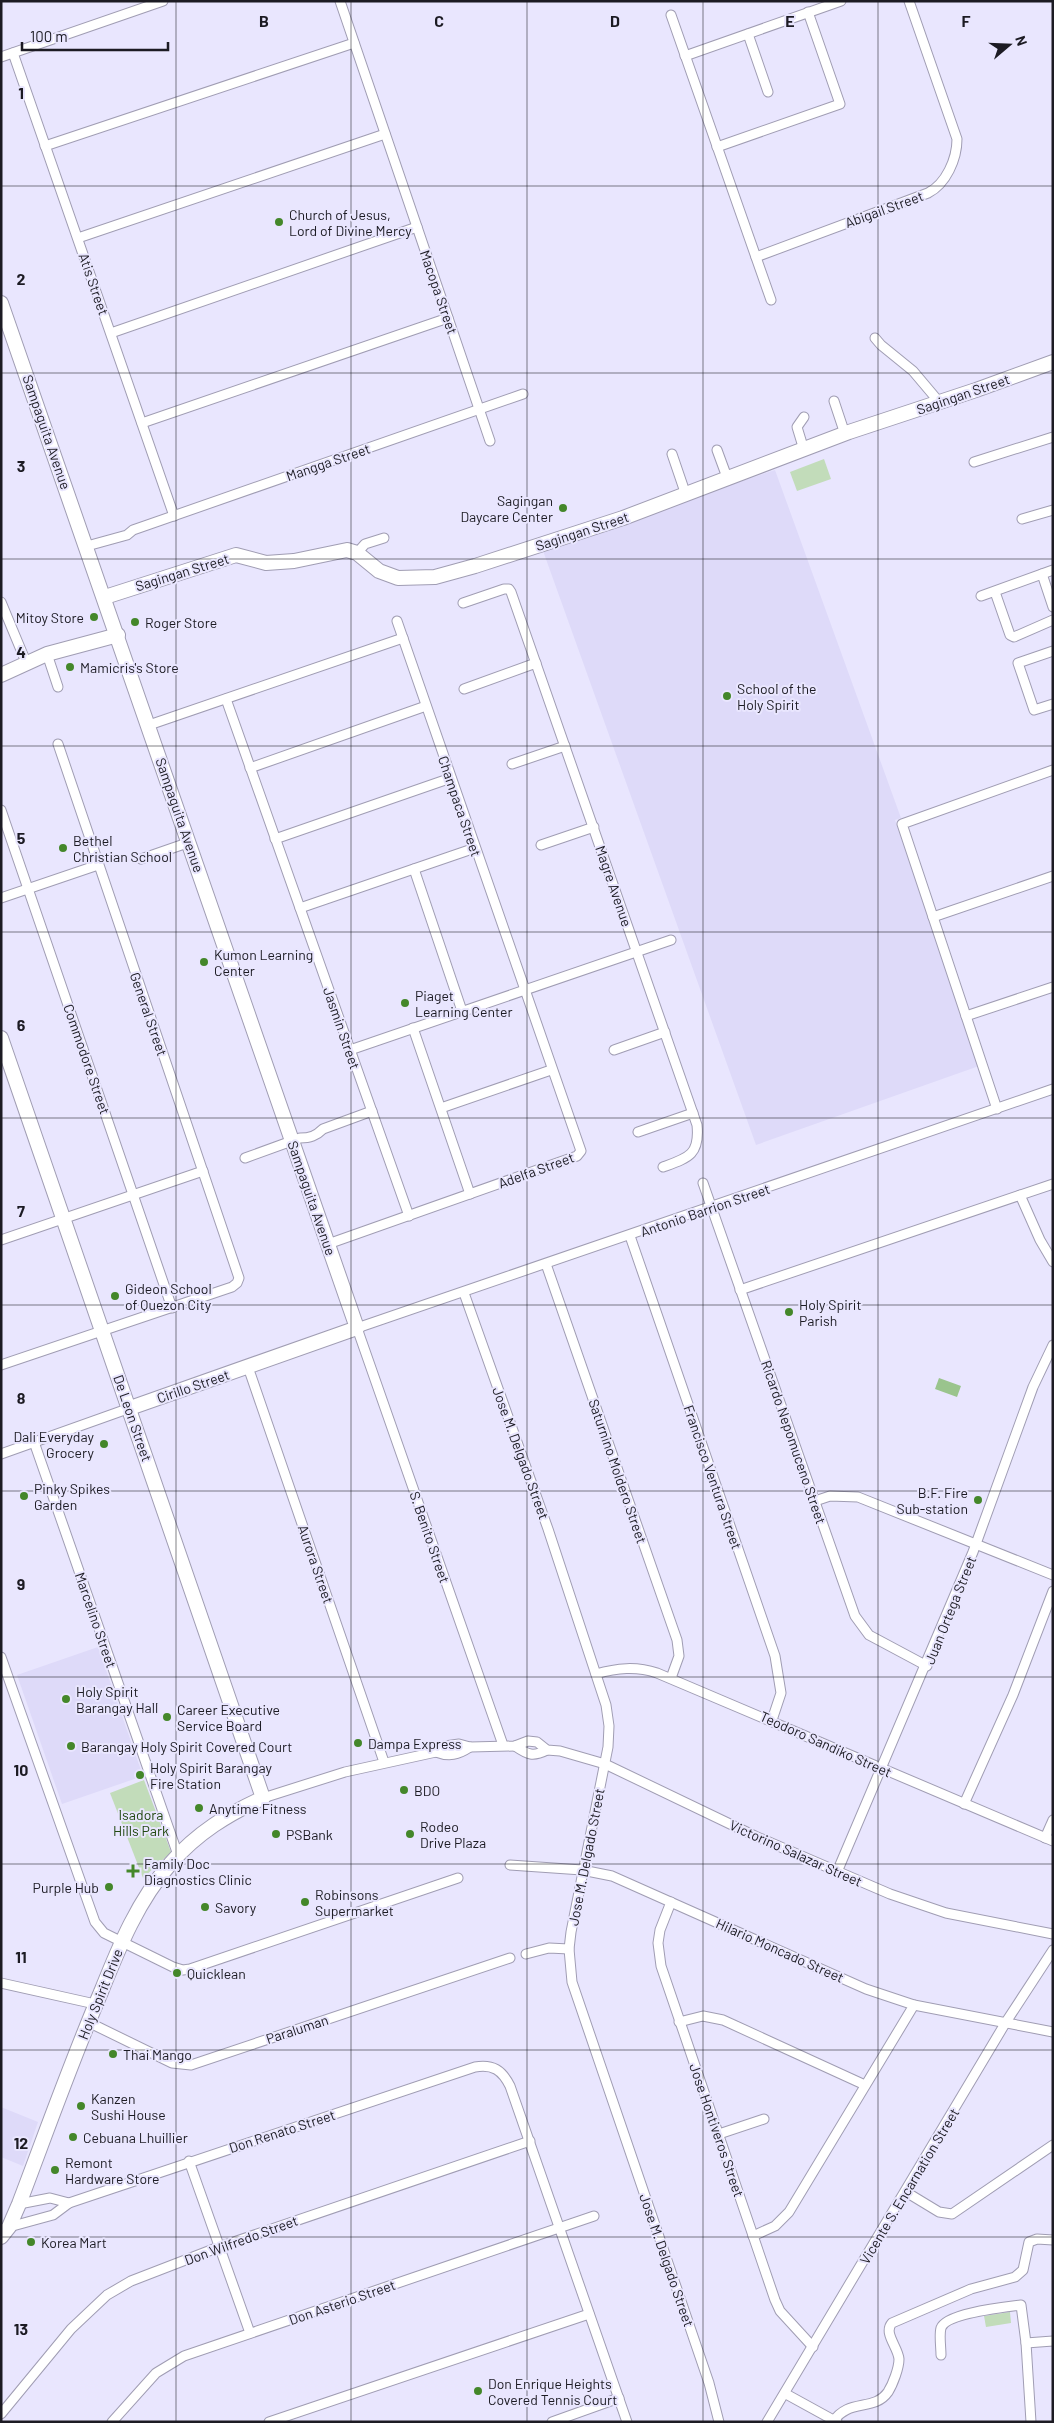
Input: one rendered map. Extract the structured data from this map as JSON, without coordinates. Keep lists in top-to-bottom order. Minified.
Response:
{"streets":{"main road":["Sagingan Street","Sampaguita Avenue","Cirillo Street","De Leon Street","Holy Spirit Drive"],"street":["Abigail Street","Atis Street","Macopa Street","Mangga Street","Champaca Street","Magre Avenue","General Street","Jasmin Street","Commodore Street","Adelfa Street","Antonio Barrion Street","Ricardo Nepomuceno Street","Jose M. Delgado Street","Saturnino Moldero Street","Francisco Ventura Street","S. Benito Street","Aurora Street","Juan Ortega Street","Marcelino Street","Teodoro Sandiko Street","Victorino Salazar Street","Hilario Moncado Street","Paraluman","Jose Hontiveros Street","Don Renato Street","Vicente S. Encarnation Street","Don Wilfredo Street","Don Asterio Street"]},"crossings":[["Atis Street","Mangga Street"],["Macopa Street","Mangga Street"],["Sagingan Street","Sampaguita Avenue"],["Sampaguita Avenue","Mangga Street"],["Sampaguita Avenue","Adelfa Street"],["Sampaguita Avenue","Antonio Barrion Street"],["Sampaguita Avenue","Cirillo Street"],["Sampaguita Avenue","S. Benito Street"],["Champaca Street","Adelfa Street"],["General Street","Commodore Street"],["Jasmin Street","Adelfa Street"],["Antonio Barrion Street","Cirillo Street"],["Antonio Barrion Street","Ricardo Nepomuceno Street"],["Antonio Barrion Street","Jose M. Delgado Street"],["Antonio Barrion Street","Saturnino Moldero Street"],["Antonio Barrion Street","Francisco Ventura Street"],["Antonio Barrion Street","S. Benito Street"],["Cirillo Street","De Leon Street"],["Cirillo Street","S. Benito Street"],["Cirillo Street","Aurora Street"],["Cirillo Street","Marcelino Street"],["De Leon Street","Victorino Salazar Street"],["De Leon Street","Holy Spirit Drive"],["Ricardo Nepomuceno Street","Juan Ortega Street"],["Jose M. Delgado Street","Teodoro Sandiko Street"],["Jose M. Delgado Street","Victorino Salazar Street"],["Jose M. Delgado Street","Hilario Moncado Street"],["Saturnino Moldero Street","Teodoro Sandiko Street"],["Francisco Ventura Street","Teodoro Sandiko Street"],["S. Benito Street","Victorino Salazar Street"],["Aurora Street","Victorino Salazar Street"],["Juan Ortega Street","Teodoro Sandiko Street"],["Juan Ortega Street","Victorino Salazar Street"],["Marcelino Street","Holy Spirit Drive"],["Victorino Salazar Street","Holy Spirit Drive"],["Hilario Moncado Street","Jose Hontiveros Street"],["Hilario Moncado Street","Vicente S. Encarnation Street"],["Holy Spirit Drive","Paraluman"],["Holy Spirit Drive","Don Renato Street"],["Jose Hontiveros Street","Vicente S. Encarnation Street"],["Don Renato Street","Don Wilfredo Street"]],"parks":["Isadora Hills Park"],"places":{"other":["Church of Jesus, Lord of Divine Mercy","Sagingan Daycare Center","Mitoy Store","Roger Store","Mamicris's Store","School of the Holy Spirit","Bethel Christian School","Kumon Learning Center","Piaget Learning Center","Gideon School of Quezon City","Holy Spirit Parish","Dali Everyday Grocery","Pinky Spikes Garden","B.F. Fire Sub-station","Holy Spirit Barangay Hall","Career Executive Service Board","Dampa Express","Barangay Holy Spirit Covered Court","Holy Spirit Barangay Fire Station","BDO","Anytime Fitness","PSBank","Rodeo Drive Plaza","Purple Hub","Robinsons Supermarket","Savory","Quicklean","Thai Mango","Kanzen Sushi House","Cebuana Lhuillier","Remont Hardware Store","Korea Mart","Don Enrique Heights Covered Tennis Court"],"health":["Family Doc Diagnostics Clinic"]},"scale_bar":"100 m","north":"right","grid":{"columns":["B","C","D","E","F"],"rows":["1","2","3","4","5","6","7","8","9","10","11","12","13"]}}
